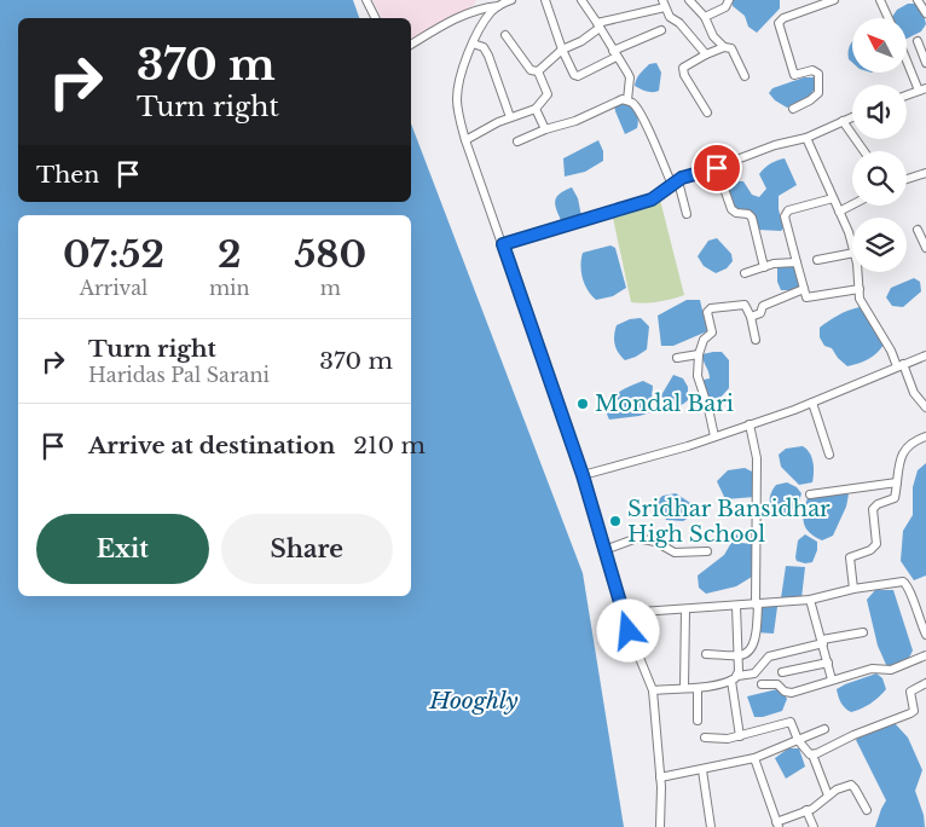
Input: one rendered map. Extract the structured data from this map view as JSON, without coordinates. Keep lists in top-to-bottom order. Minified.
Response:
{"water":["Hooghly"],"places":["Mondal Bari","Sridhar Bansidhar High School"],"north":"top left","page":{"turn":["370 m","Turn right"],"then":"Then","eta":["07:52","Arrival","2","min","580","m"],"list":[{"name":"Turn right","note":"Haridas Pal Sarani","value":"370 m"},{"name":"Arrive at destination","value":"210 m"}],"buttons":["Exit","Share"]}}
